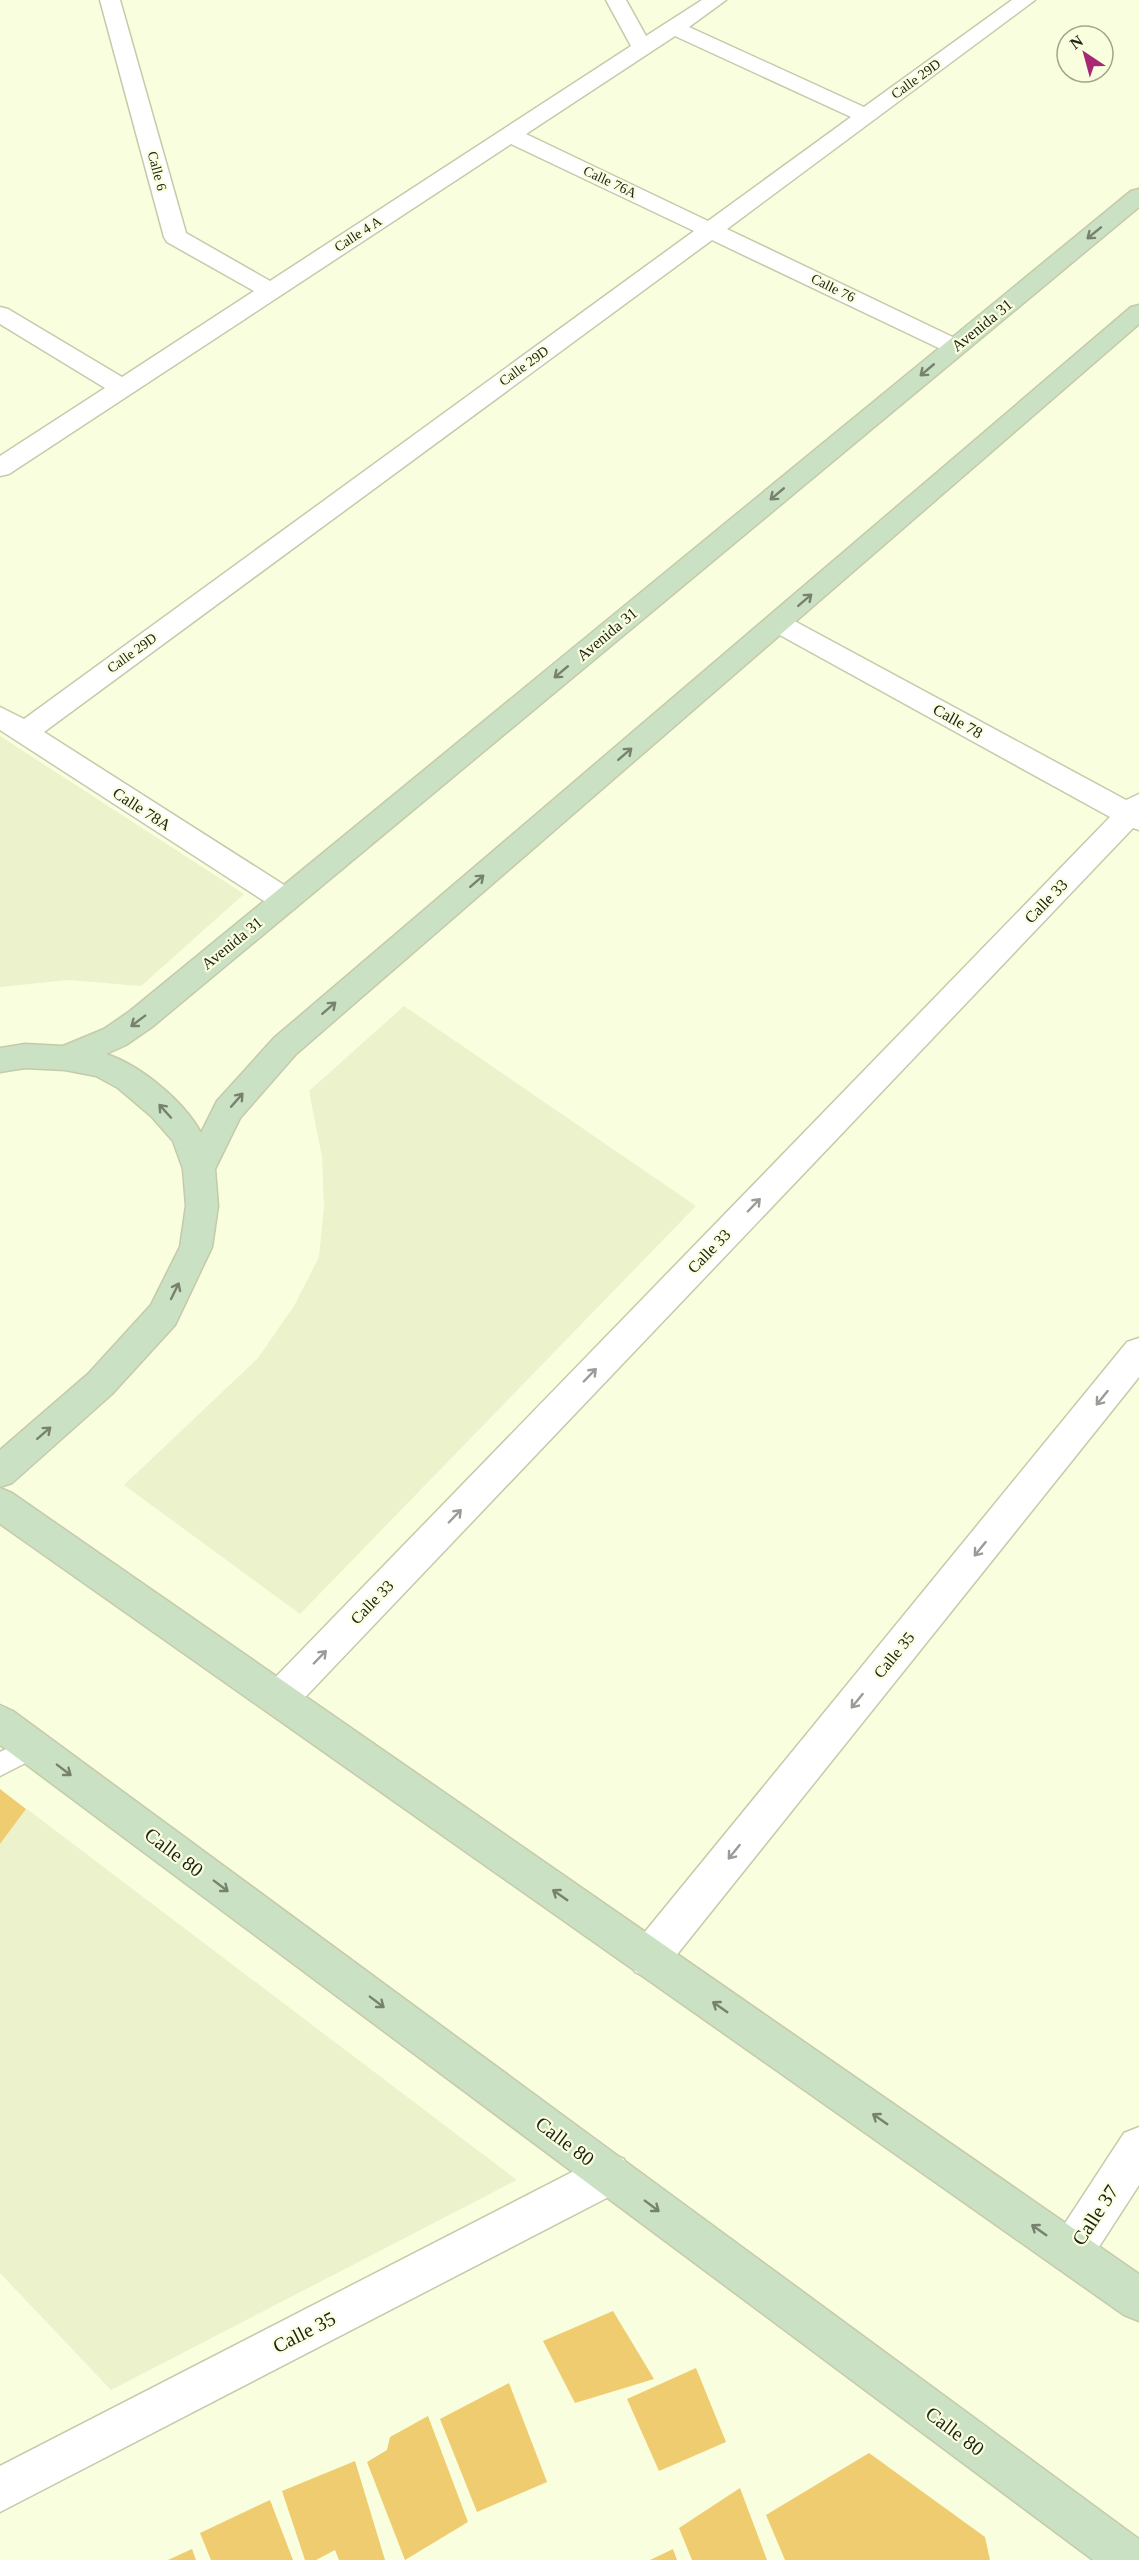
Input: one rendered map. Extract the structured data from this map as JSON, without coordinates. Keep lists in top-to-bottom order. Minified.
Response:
{"streets":{"main road":["Avenida 31","Calle 80"],"street":["Calle 29D","Calle 6","Calle 76A","Calle 4 A","Calle 76","Calle 78","Calle 78A","Calle 33","Calle 35","Calle 37"]},"crossings":[["Calle 29D","Calle 76A"],["Calle 29D","Calle 76"],["Calle 29D","Calle 78A"],["Calle 6","Calle 4 A"],["Calle 76A","Calle 4 A"],["Calle 76A","Calle 76"],["Calle 76","Avenida 31"],["Avenida 31","Calle 78A"],["Calle 78","Calle 33"],["Calle 35","Calle 80"]],"one_way":["Calle 33","Calle 35"],"north":"top left"}
